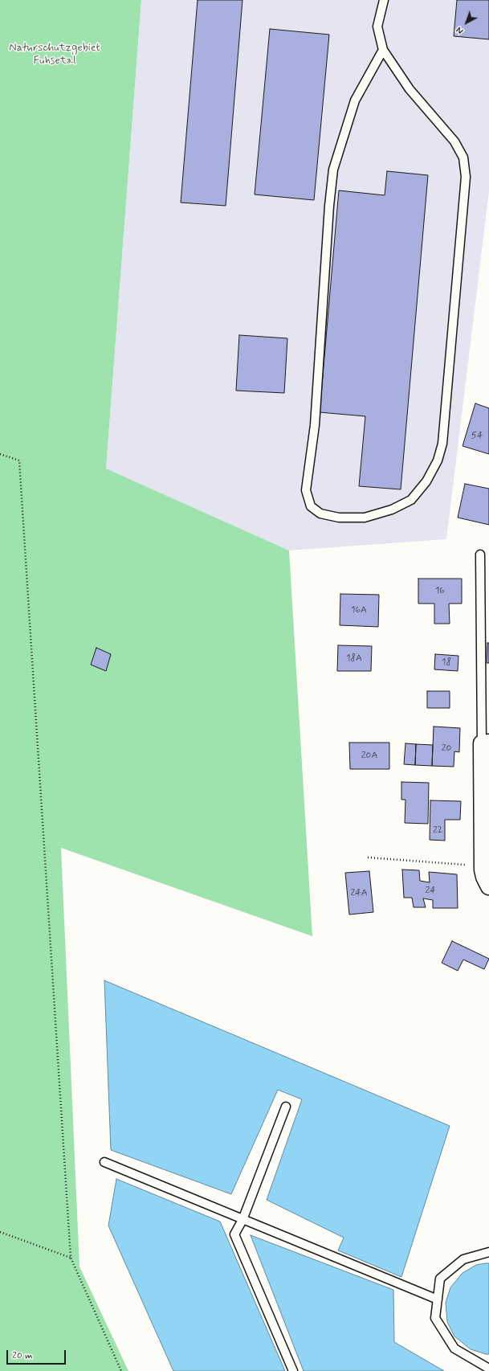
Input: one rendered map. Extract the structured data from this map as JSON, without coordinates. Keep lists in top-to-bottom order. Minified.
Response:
{"parks":["Naturschutzgebiet Fuhsetal"],"house_numbers":["54","16","16A","18A","18","20","20A","22","24","24A"],"scale_bar":"20 m","north":"bottom left"}
